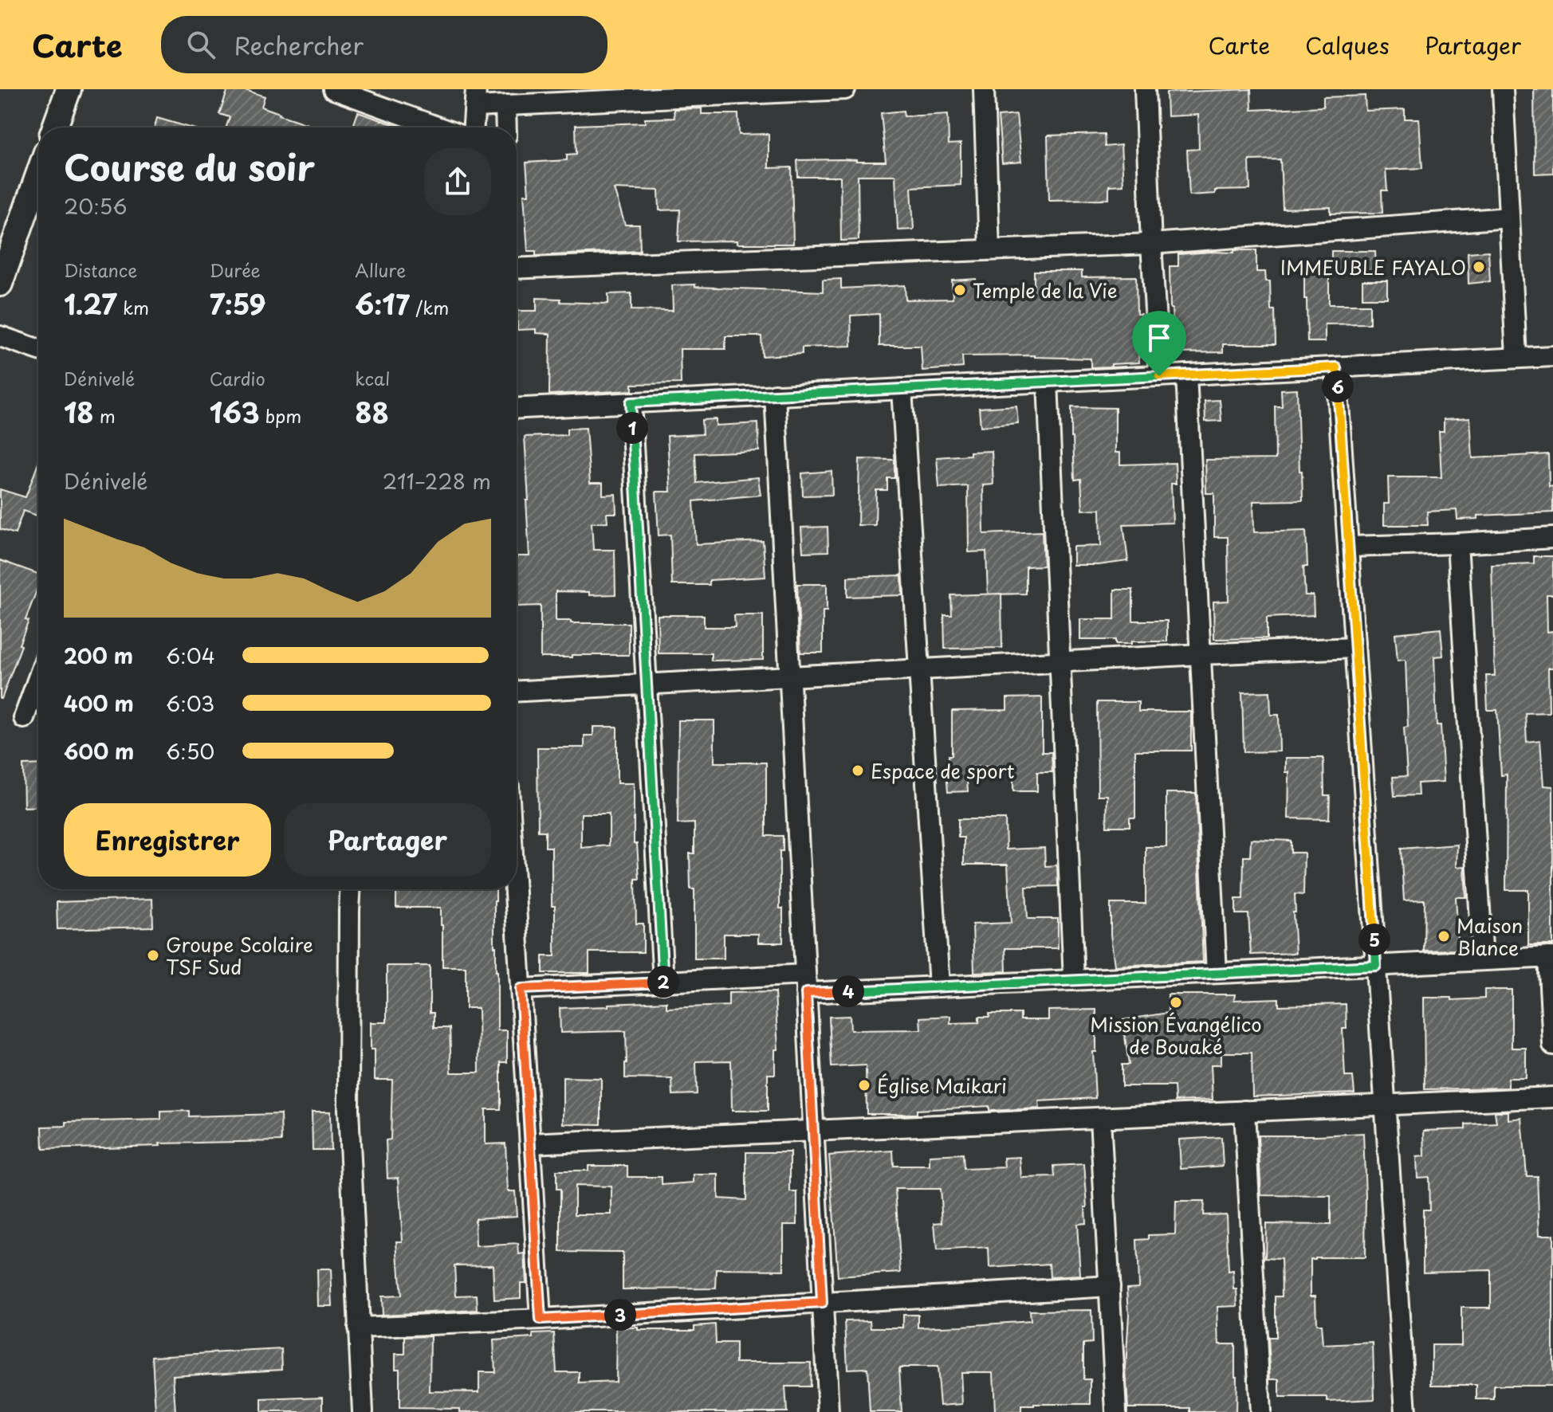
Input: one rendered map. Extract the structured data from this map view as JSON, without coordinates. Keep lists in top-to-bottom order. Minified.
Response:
{"places":["IMMEUBLE FAYALO","Temple de la Vie","Espace de sport","Maison Blance","Groupe Scolaire TSF Sud","Mission Évangélico de Bouaké","Église Maikari"],"page":{"header":"Carte","search":"Rechercher","nav":["Carte","Calques","Partager"],"heading":["Course du soir","20:56"],"stats":[["Distance","1.27 km"],["Durée","7:59"],["Allure","6:17 /km"],["Dénivelé","18 m"],["Cardio","163 bpm"],["kcal","88"]],"pins":["6","1","5","2","4","3"],"chart":["Dénivelé","211–228 m"],"list":[{"name":"200 m","note":"6:04"},{"name":"400 m","note":"6:03"},{"name":"600 m","note":"6:50"}],"buttons":["Enregistrer","Partager"]}}
